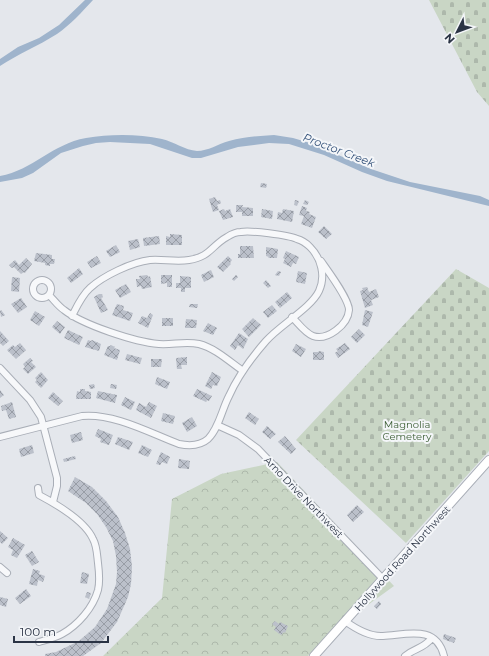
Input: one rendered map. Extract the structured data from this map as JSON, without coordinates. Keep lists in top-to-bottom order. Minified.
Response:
{"streets":{"street":["Arno Drive Northwest","Hollywood Road Northwest"]},"crossings":[["Arno Drive Northwest","Hollywood Road Northwest"]],"water":["Proctor Creek"],"parks":["Magnolia Cemetery"],"scale_bar":"100 m","north":"bottom left"}
